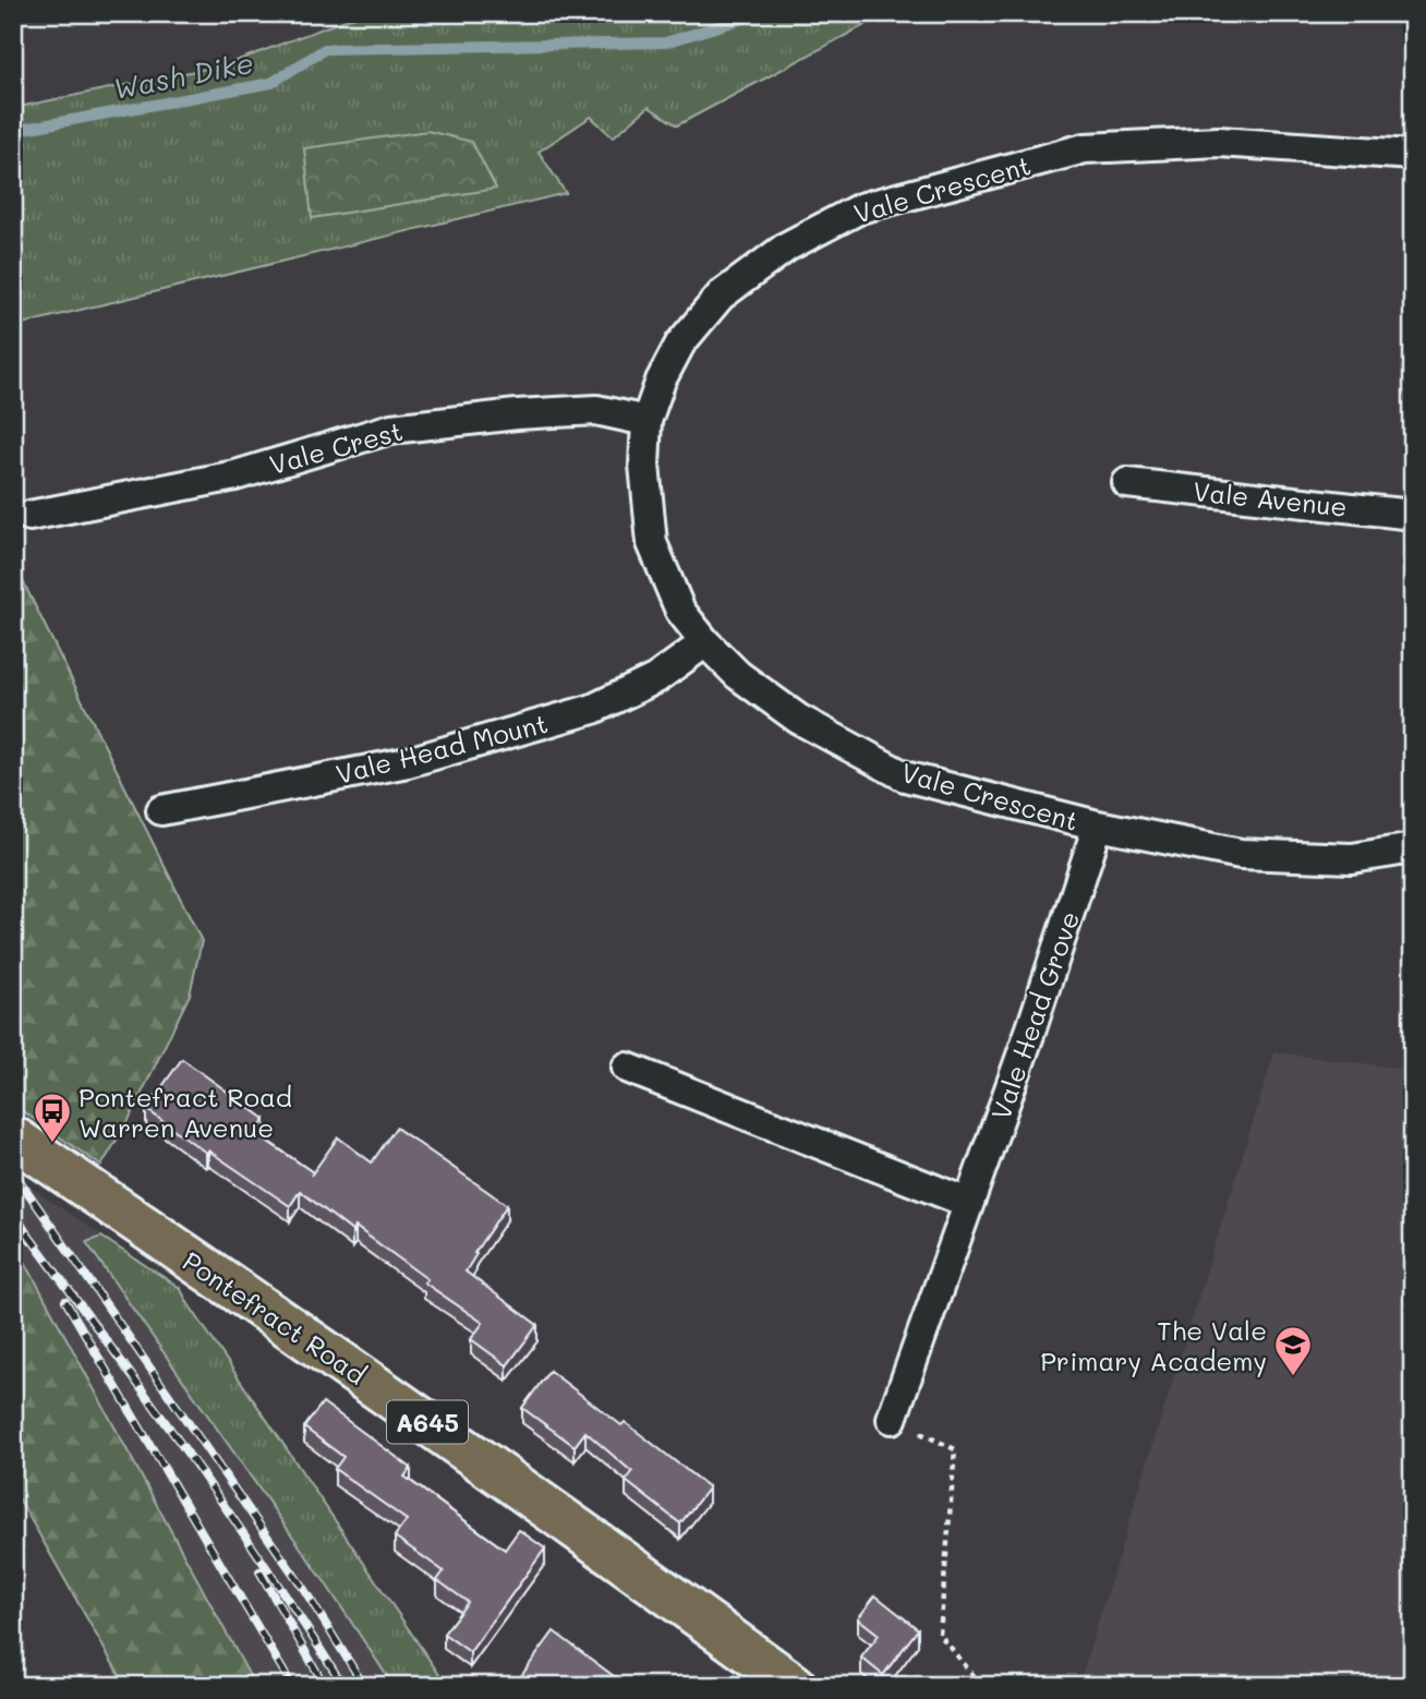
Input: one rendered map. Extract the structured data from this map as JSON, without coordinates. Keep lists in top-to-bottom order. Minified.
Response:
{"streets":{"main road":["Pontefract Road","A645"],"street":["Vale Crescent","Vale Crest","Vale Avenue","Vale Head Mount","Vale Head Grove"]},"crossings":[["Vale Crescent","Vale Crest"],["Vale Crescent","Vale Head Mount"],["Vale Crescent","Vale Head Grove"]],"water":["Wash Dike"],"places":{"bus stop":["Pontefract Road Warren Avenue"],"school or university":["The Vale Primary Academy"]}}
